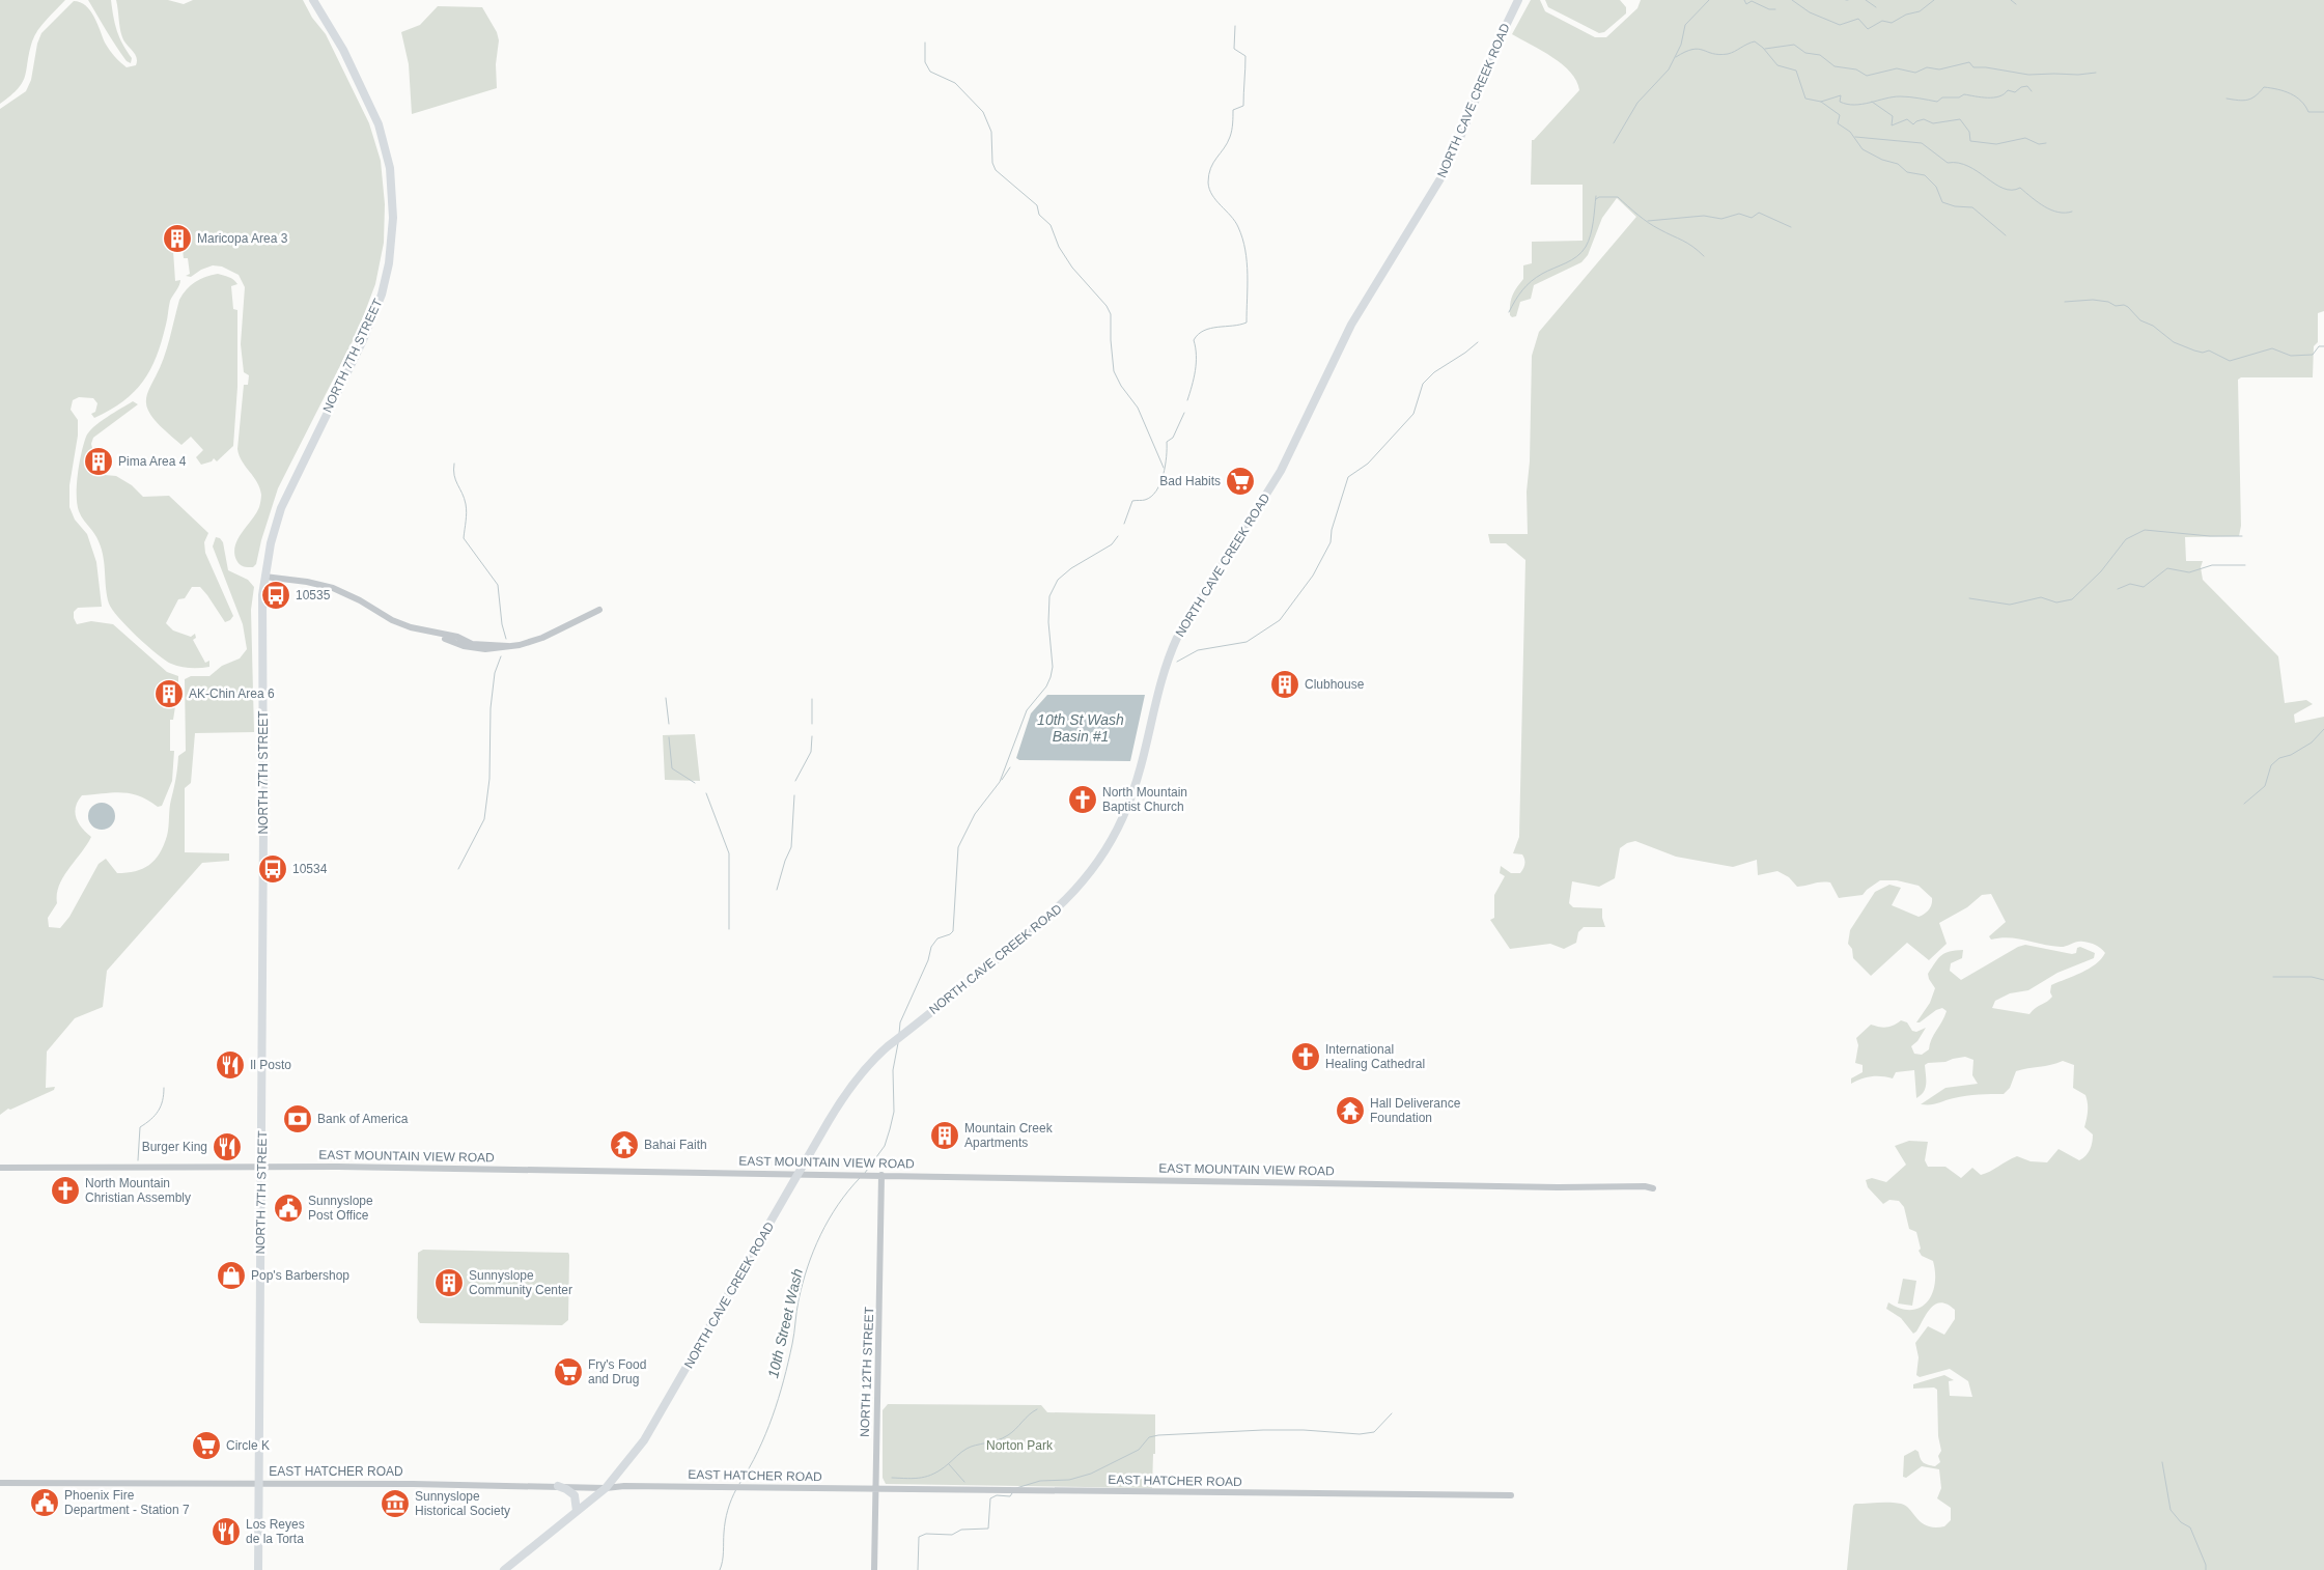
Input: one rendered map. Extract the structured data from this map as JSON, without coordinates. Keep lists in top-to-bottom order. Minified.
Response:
{"streets":{"main road":["NORTH CAVE CREEK ROAD","NORTH 7TH STREET"],"street":["EAST MOUNTAIN VIEW ROAD","NORTH 12TH STREET","EAST HATCHER ROAD"]},"crossings":[["NORTH CAVE CREEK ROAD","EAST MOUNTAIN VIEW ROAD"],["NORTH CAVE CREEK ROAD","EAST HATCHER ROAD"],["NORTH 7TH STREET","EAST MOUNTAIN VIEW ROAD"],["NORTH 7TH STREET","EAST HATCHER ROAD"],["EAST MOUNTAIN VIEW ROAD","NORTH 12TH STREET"],["NORTH 12TH STREET","EAST HATCHER ROAD"]],"water":["10th St Wash Basin #1","10th Street Wash"],"parks":["Norton Park"],"places":{"building":["Maricopa Area 3","Pima Area 4","Clubhouse","AK-Chin Area 6","Mountain Creek Apartments","Sunnyslope Community Center"],"supermarket":["Bad Habits","Fry's Food and Drug","Circle K"],"bus stop":["10535","10534"],"church":["North Mountain Baptist Church","International Healing Cathedral","North Mountain Christian Assembly"],"restaurant":["Il Posto","Burger King","Los Reyes de la Torta"],"temple":["Hall Deliverance Foundation","Bahai Faith"],"bank":["Bank of America"],"public building":["Sunnyslope Post Office","Phoenix Fire Department - Station 7"],"shop":["Pop's Barbershop"],"museum":["Sunnyslope Historical Society"]}}
